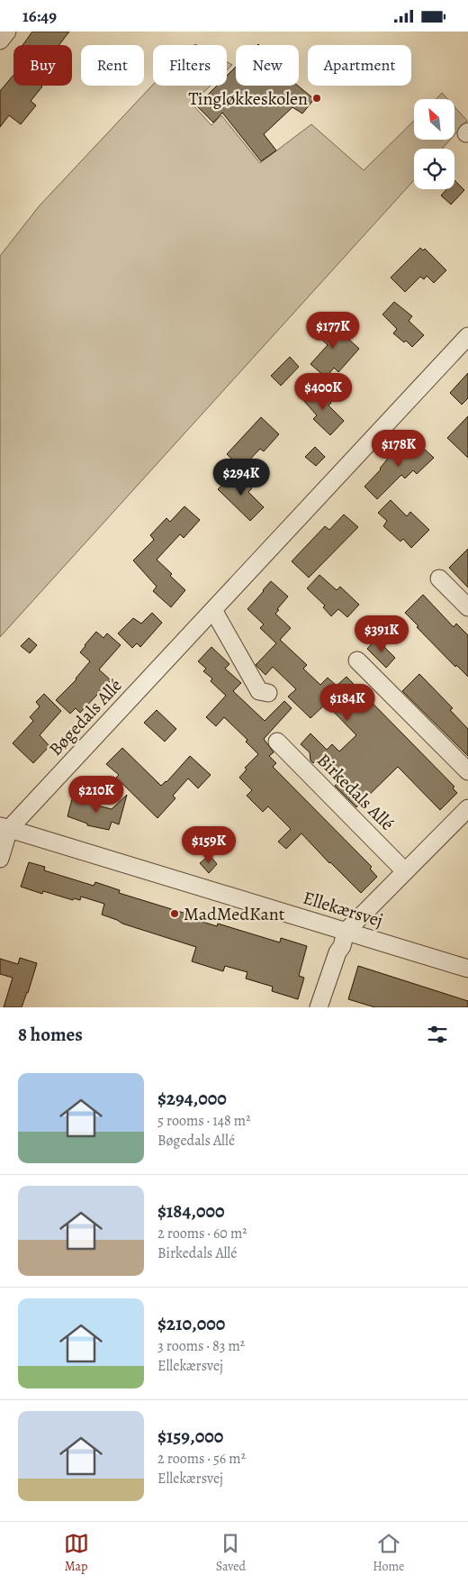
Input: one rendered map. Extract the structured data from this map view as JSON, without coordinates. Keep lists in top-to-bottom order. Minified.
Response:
{"streets":{"street":["Bøgedals Allé","Birkedals Allé","Ellekærsvej"]},"crossings":[["Bøgedals Allé","Ellekærsvej"]],"places":["Tingløkkeskolen","MadMedKant"],"north":"top left","page":{"status":"16:49","chip":["Buy","Rent","Filters","New","Apartment"],"price":["$177K","$400K","$178K","$294K","$391K","$184K","$210K","$159K"],"heading":"8 homes","list":[{"name":"$294,000","note":"5 rooms · 148 m² · Bøgedals Allé"},{"name":"$184,000","note":"2 rooms · 60 m² · Birkedals Allé"},{"name":"$210,000","note":"3 rooms · 83 m² · Ellekærsvej"},{"name":"$159,000","note":"2 rooms · 56 m² · Ellekærsvej"}],"tabs":["Map","Saved","Home"]}}
